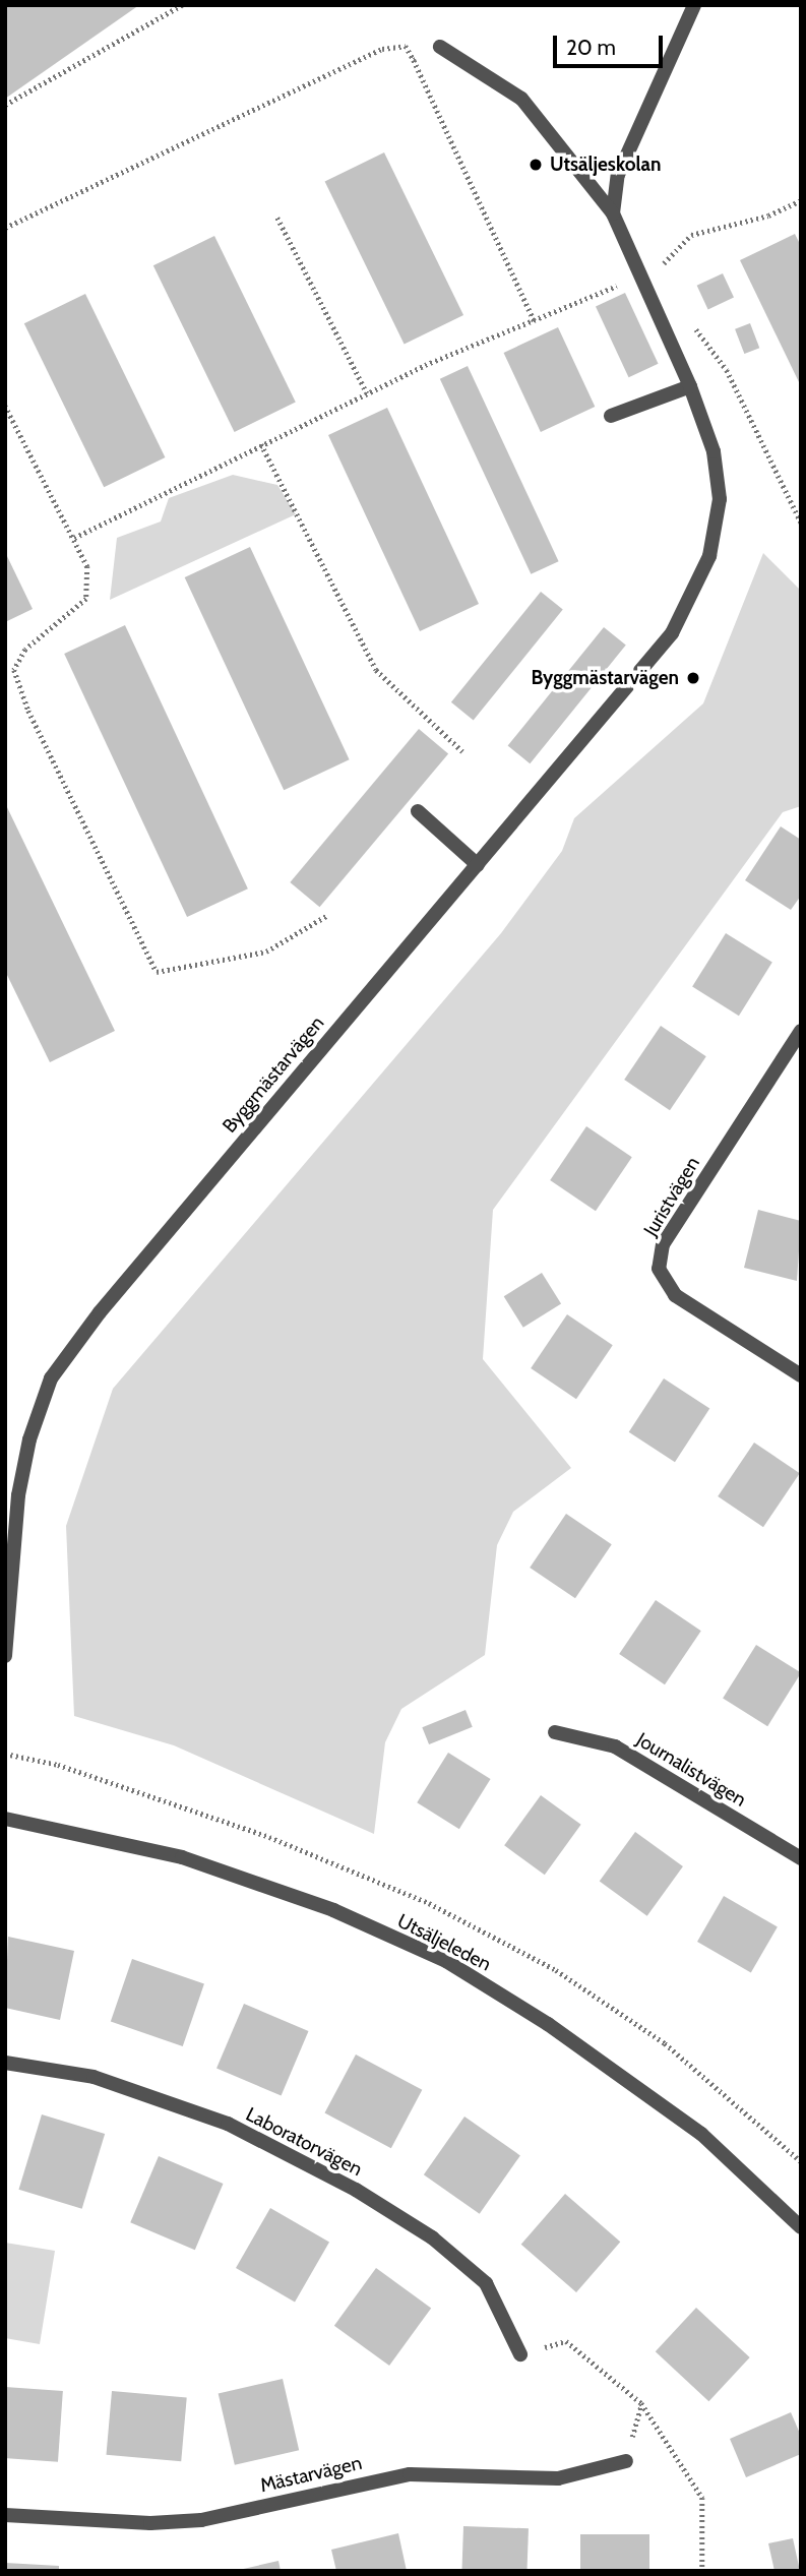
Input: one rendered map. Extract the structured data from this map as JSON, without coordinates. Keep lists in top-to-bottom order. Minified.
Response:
{"streets":{"street":["Byggmästarvägen","Juristvägen","Journalistvägen","Utsäljeleden","Laboratorvägen","Mästarvägen"]},"places":["Utsäljeskolan","Byggmästarvägen"],"scale_bar":"20 m"}
